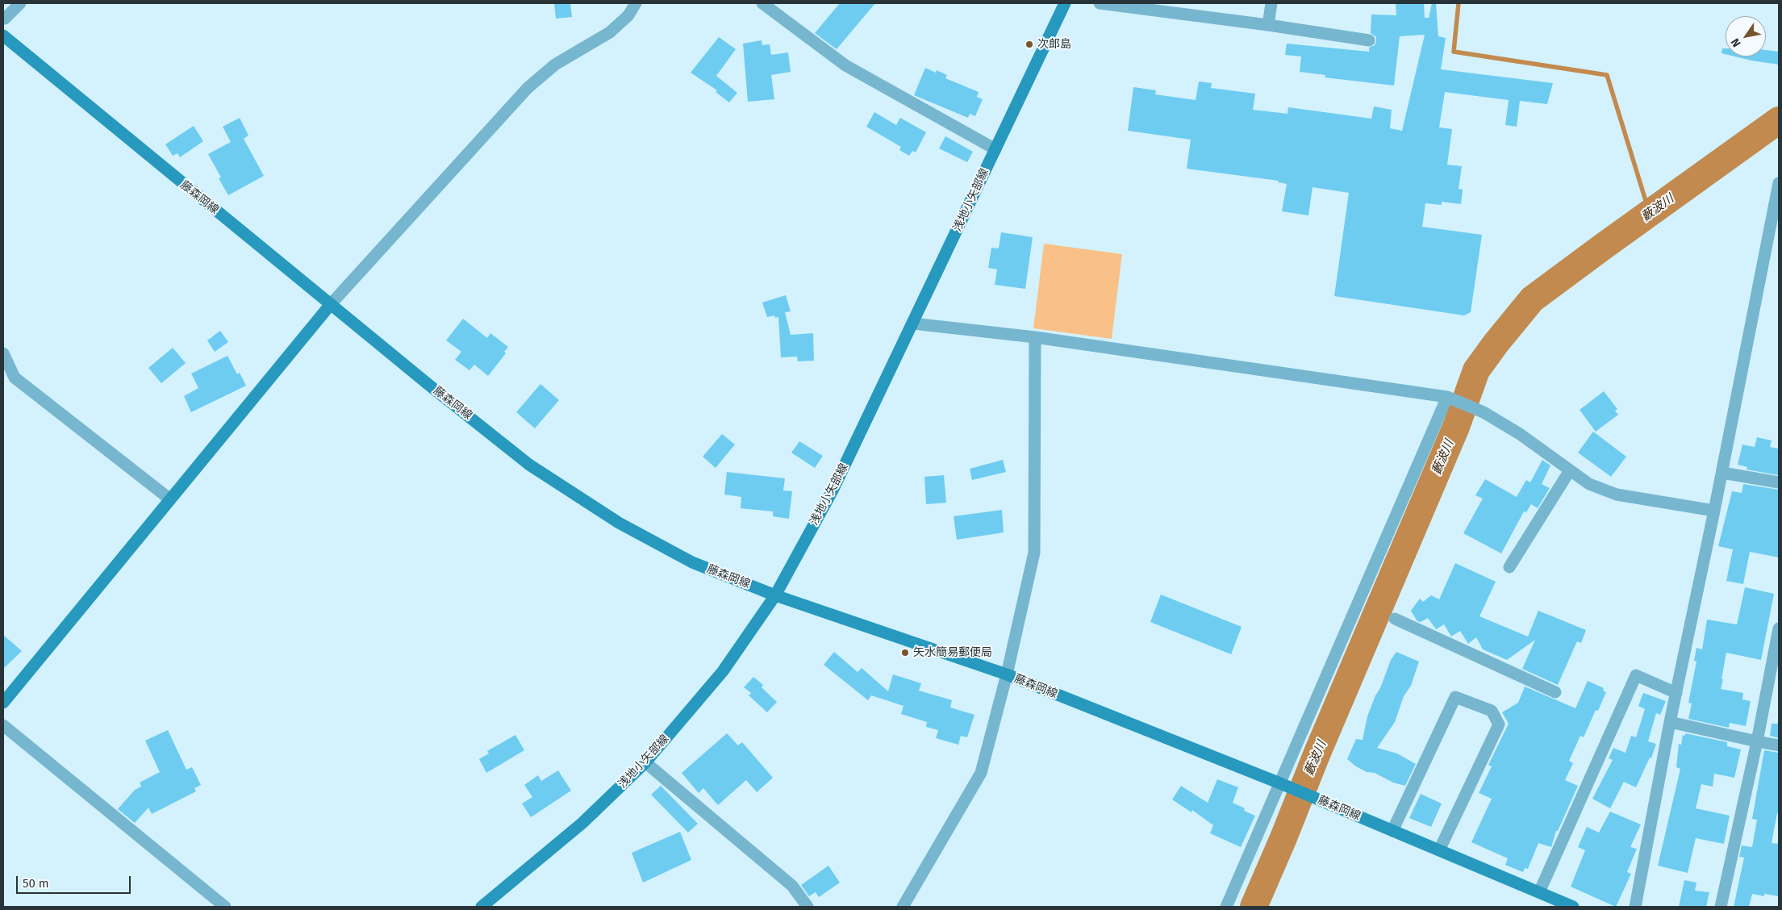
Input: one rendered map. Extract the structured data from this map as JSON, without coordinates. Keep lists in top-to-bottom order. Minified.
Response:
{"streets":{"main road":["藤森岡線","浅地小矢部線"]},"crossings":[["藤森岡線","浅地小矢部線"]],"water":["藪波川"],"places":["次郎島","矢水簡易郵便局"],"scale_bar":"50 m","north":"bottom left"}
